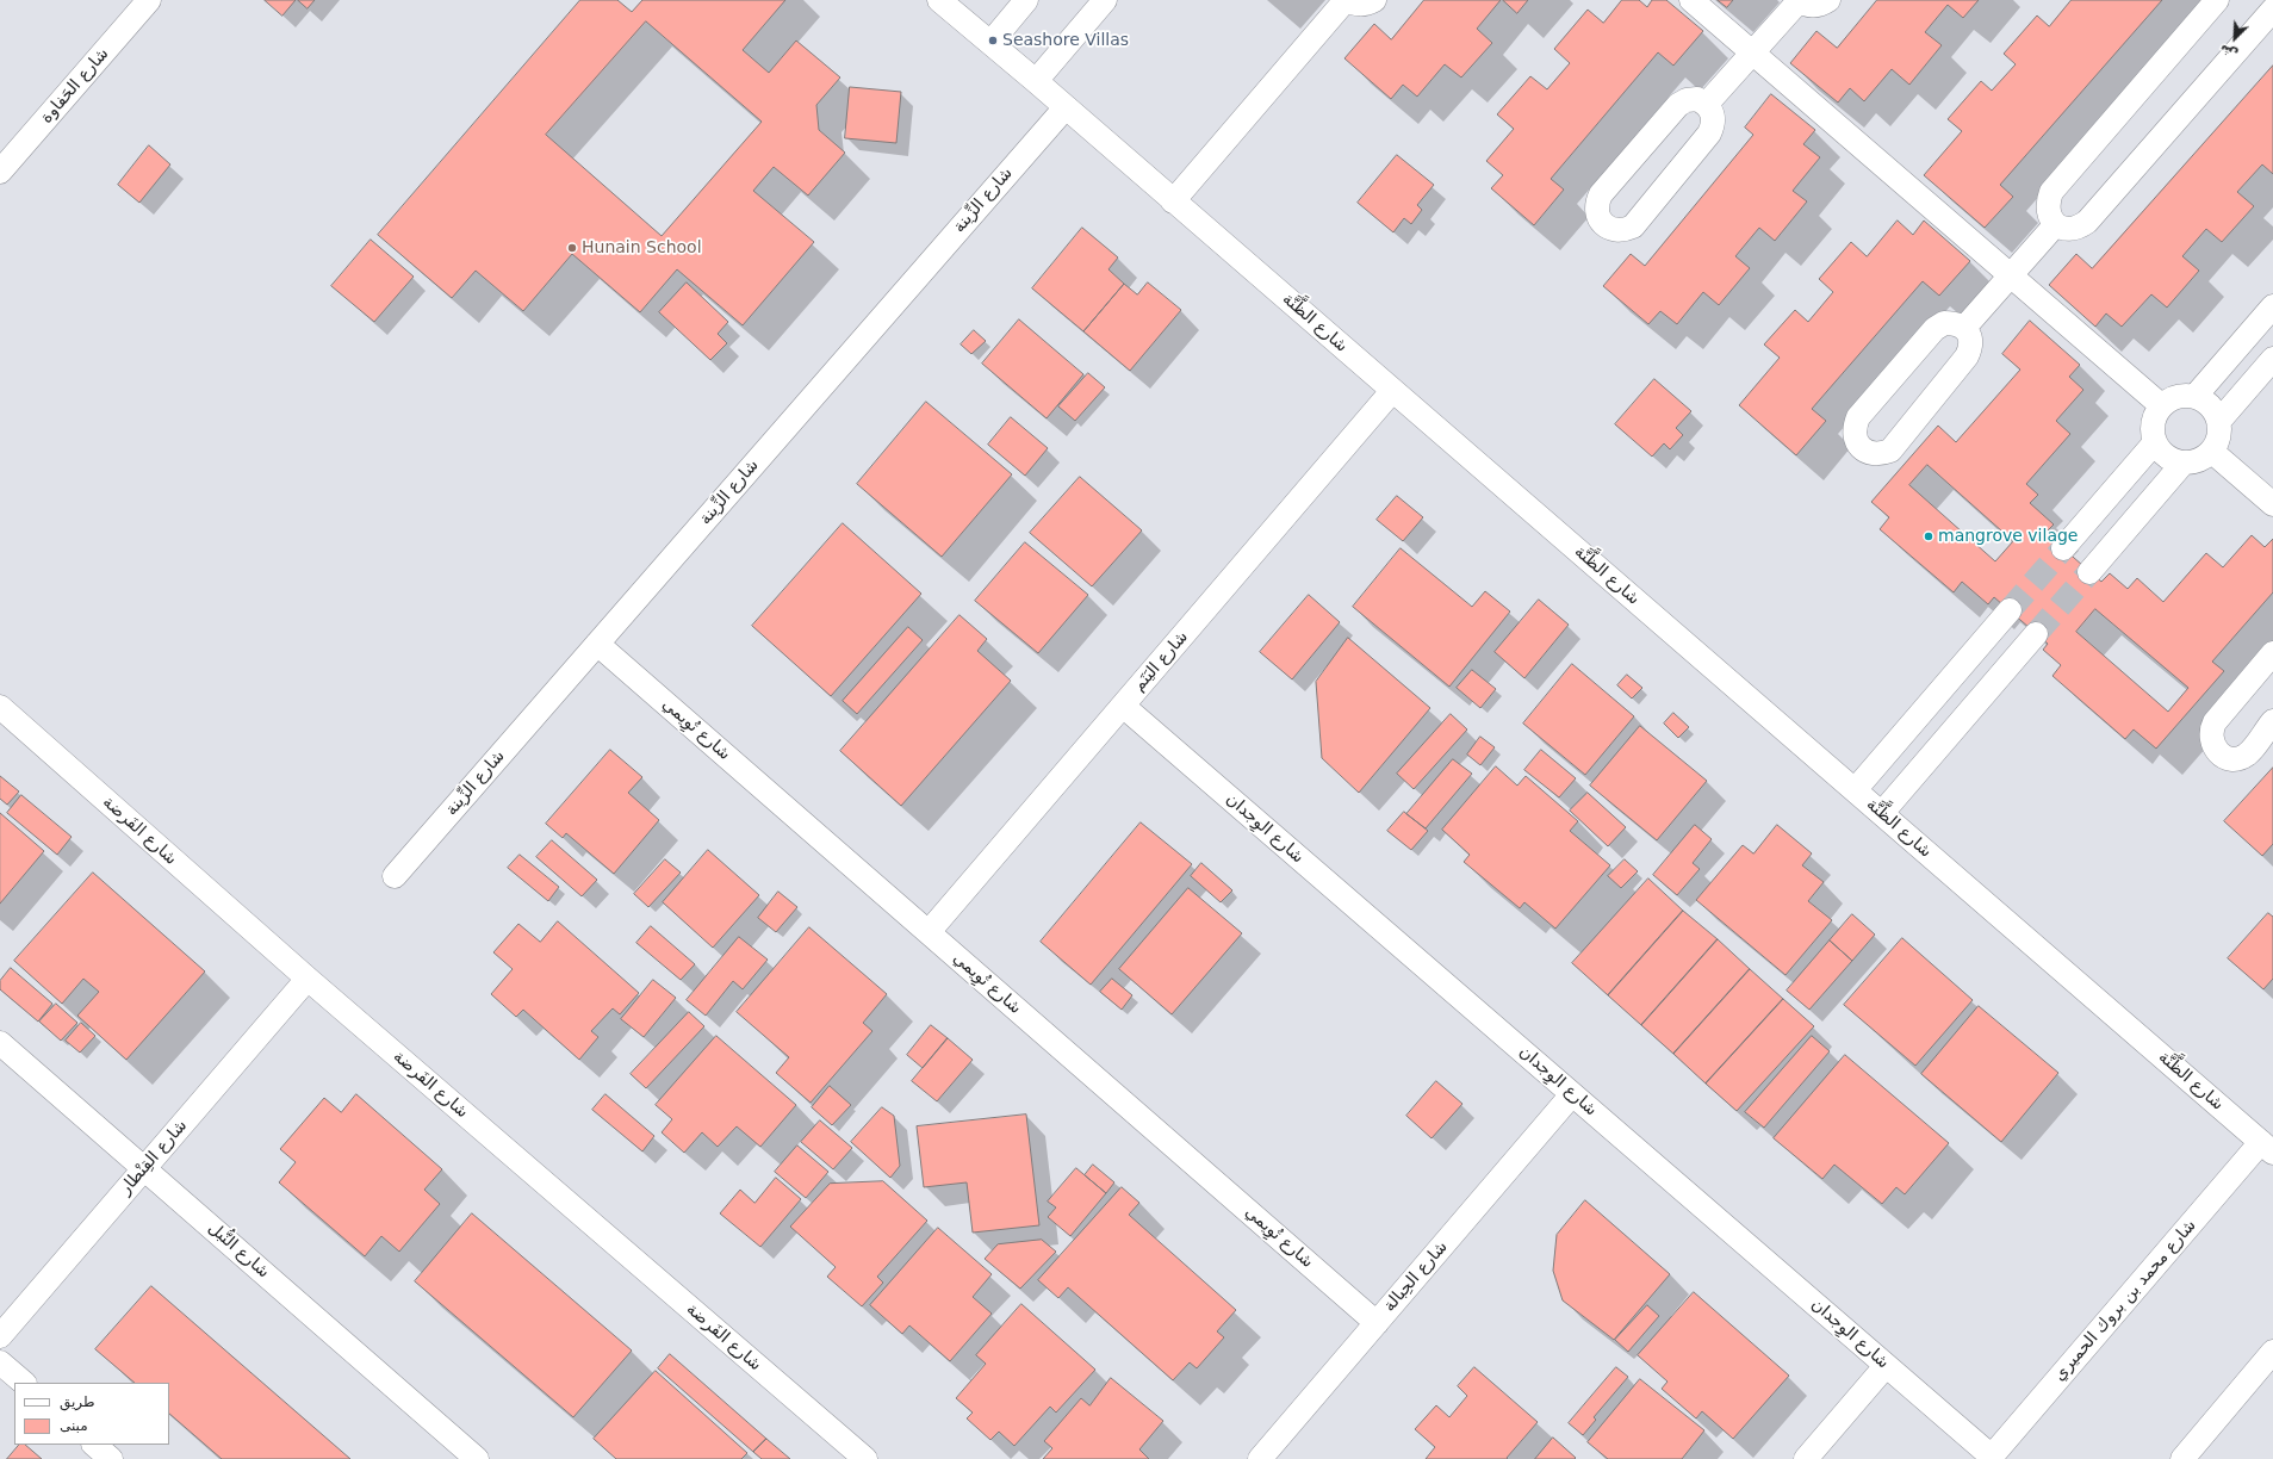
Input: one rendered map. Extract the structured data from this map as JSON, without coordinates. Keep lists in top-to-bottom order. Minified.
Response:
{"streets":{"street":["شارع الحَفاوة","شارع الزِّينة","شارع الظَّنَّة","شارع اليَنَم","شارع تُوِيمي","شارع الوِجدان","شارع الفَرضة","شارع القِنْطار","شارع النُّبل","شارع الحِبالة","شارع محمد بن بروك الحميري"]},"crossings":[["شارع الزِّينة","شارع الظَّنَّة"],["شارع الزِّينة","شارع تُوِيمي"],["شارع الظَّنَّة","شارع اليَنَم"],["شارع الظَّنَّة","شارع محمد بن بروك الحميري"],["شارع اليَنَم","شارع تُوِيمي"],["شارع اليَنَم","شارع الوِجدان"],["شارع تُوِيمي","شارع الحِبالة"],["شارع الوِجدان","شارع الحِبالة"],["شارع الوِجدان","شارع محمد بن بروك الحميري"],["شارع الفَرضة","شارع القِنْطار"],["شارع القِنْطار","شارع النُّبل"]],"places":["Seashore Villas","Hunain School","mangrove vilage"],"legend":["طريق","مبنى"],"north":"bottom left"}
